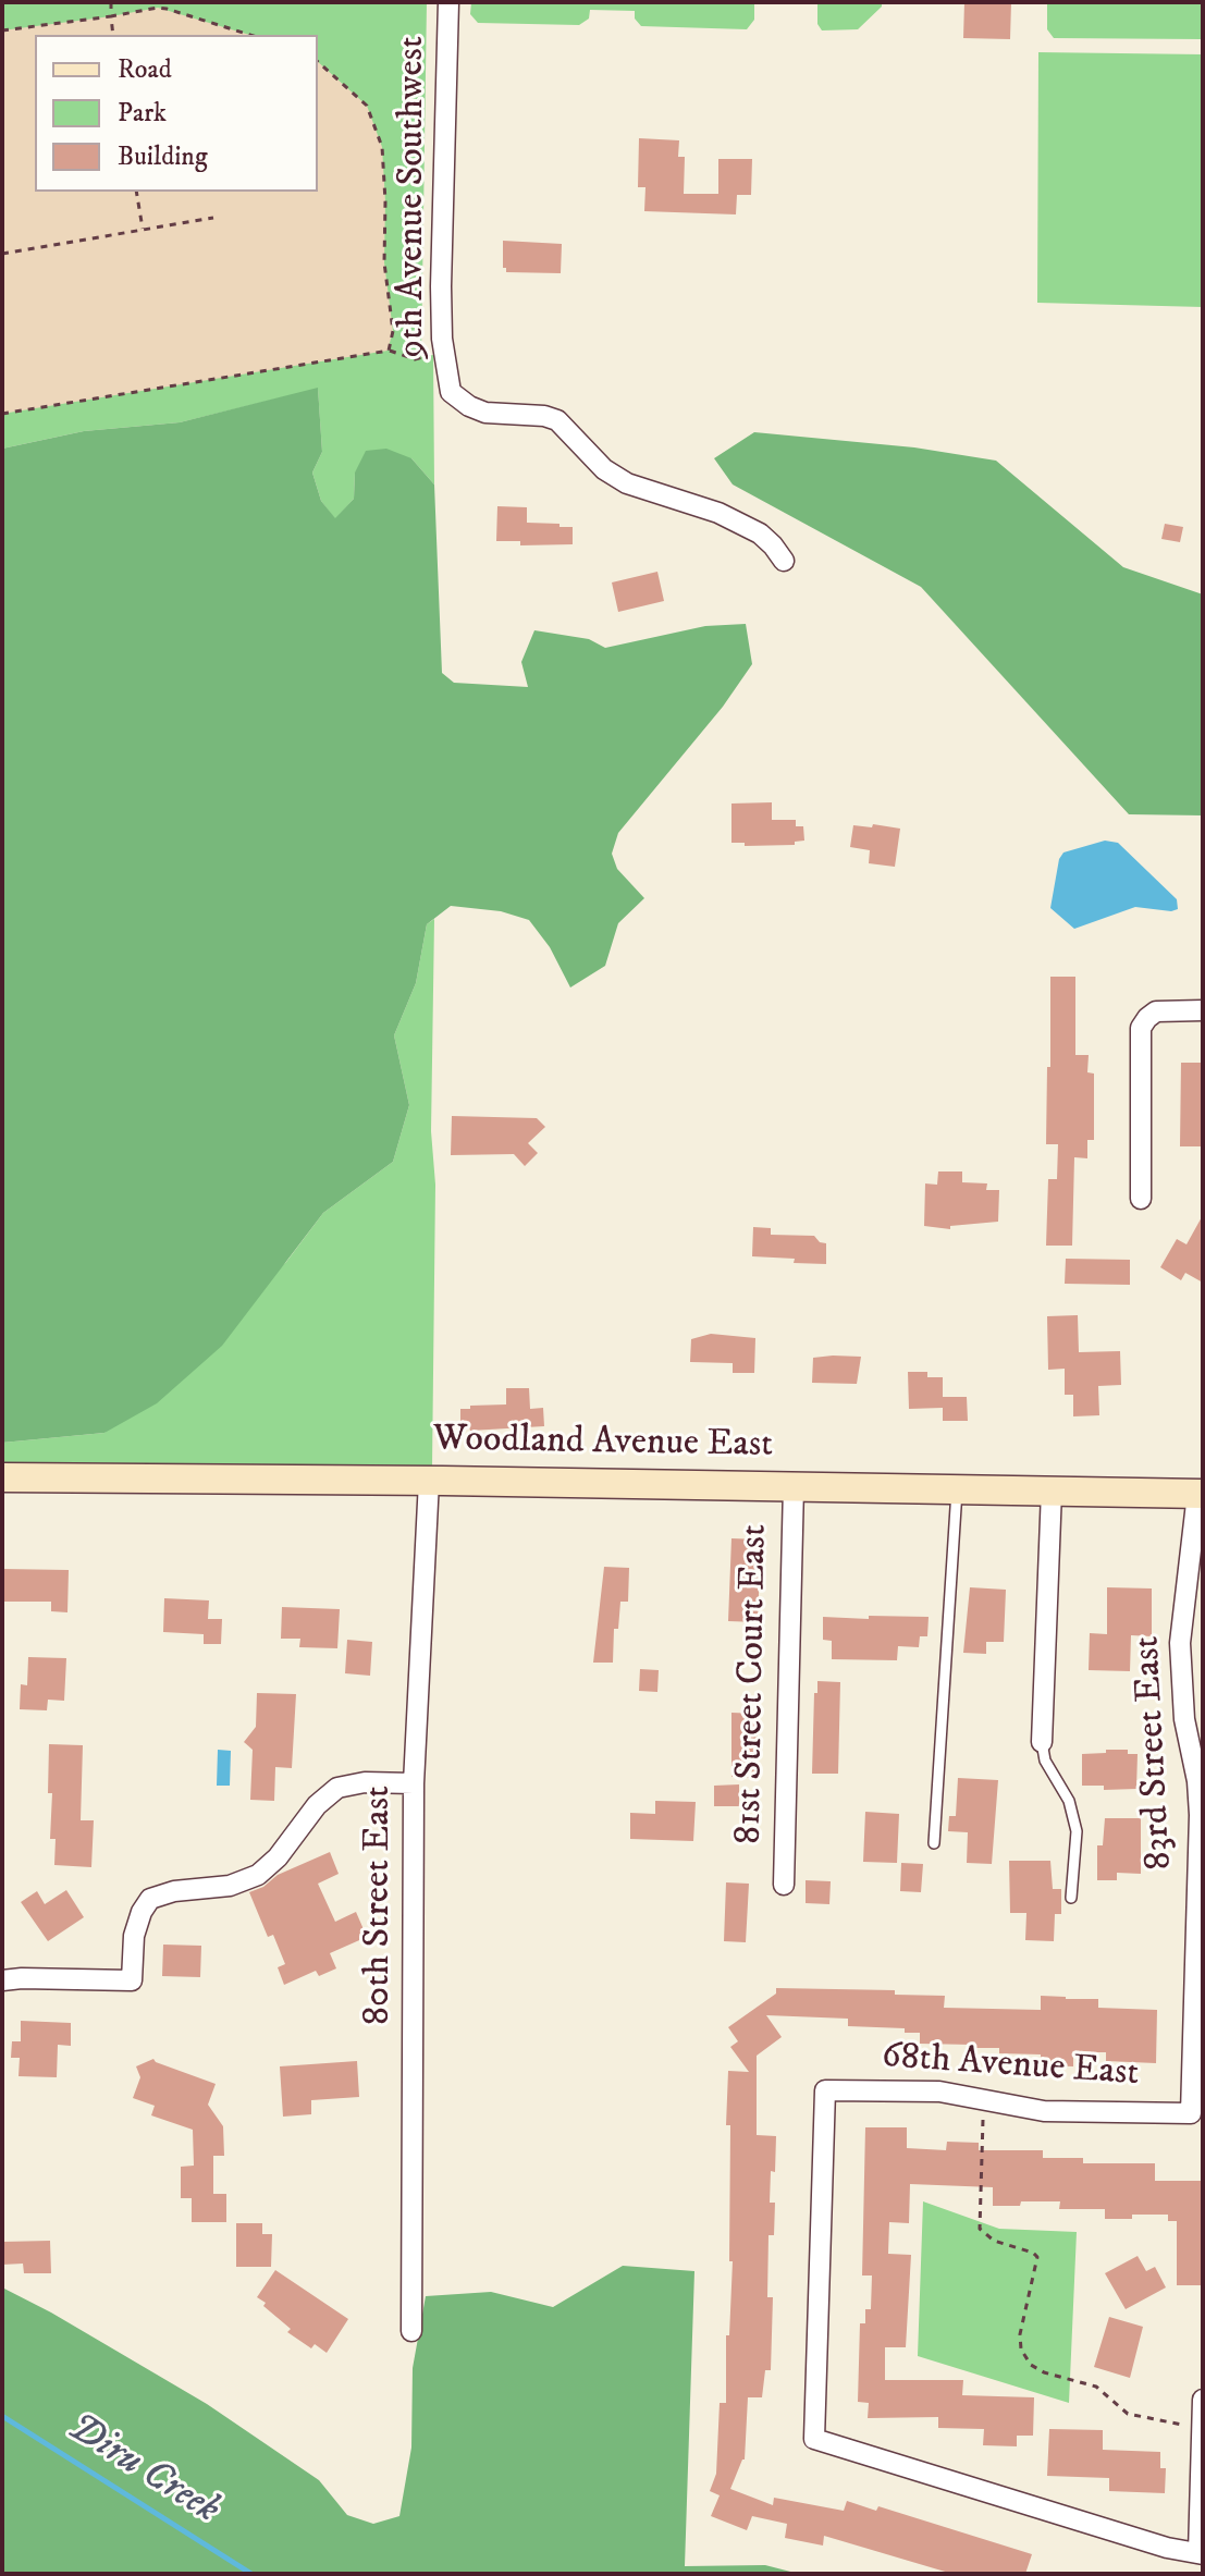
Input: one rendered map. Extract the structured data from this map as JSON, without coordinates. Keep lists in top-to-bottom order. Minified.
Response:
{"streets":{"street":["9th Avenue Southwest","Woodland Avenue East","81st Street Court East","83rd Street East","80th Street East","68th Avenue East"]},"crossings":[["Woodland Avenue East","81st Street Court East"],["Woodland Avenue East","83rd Street East"],["Woodland Avenue East","80th Street East"],["83rd Street East","68th Avenue East"]],"water":["Diru Creek"],"legend":["Road","Park","Building"]}
